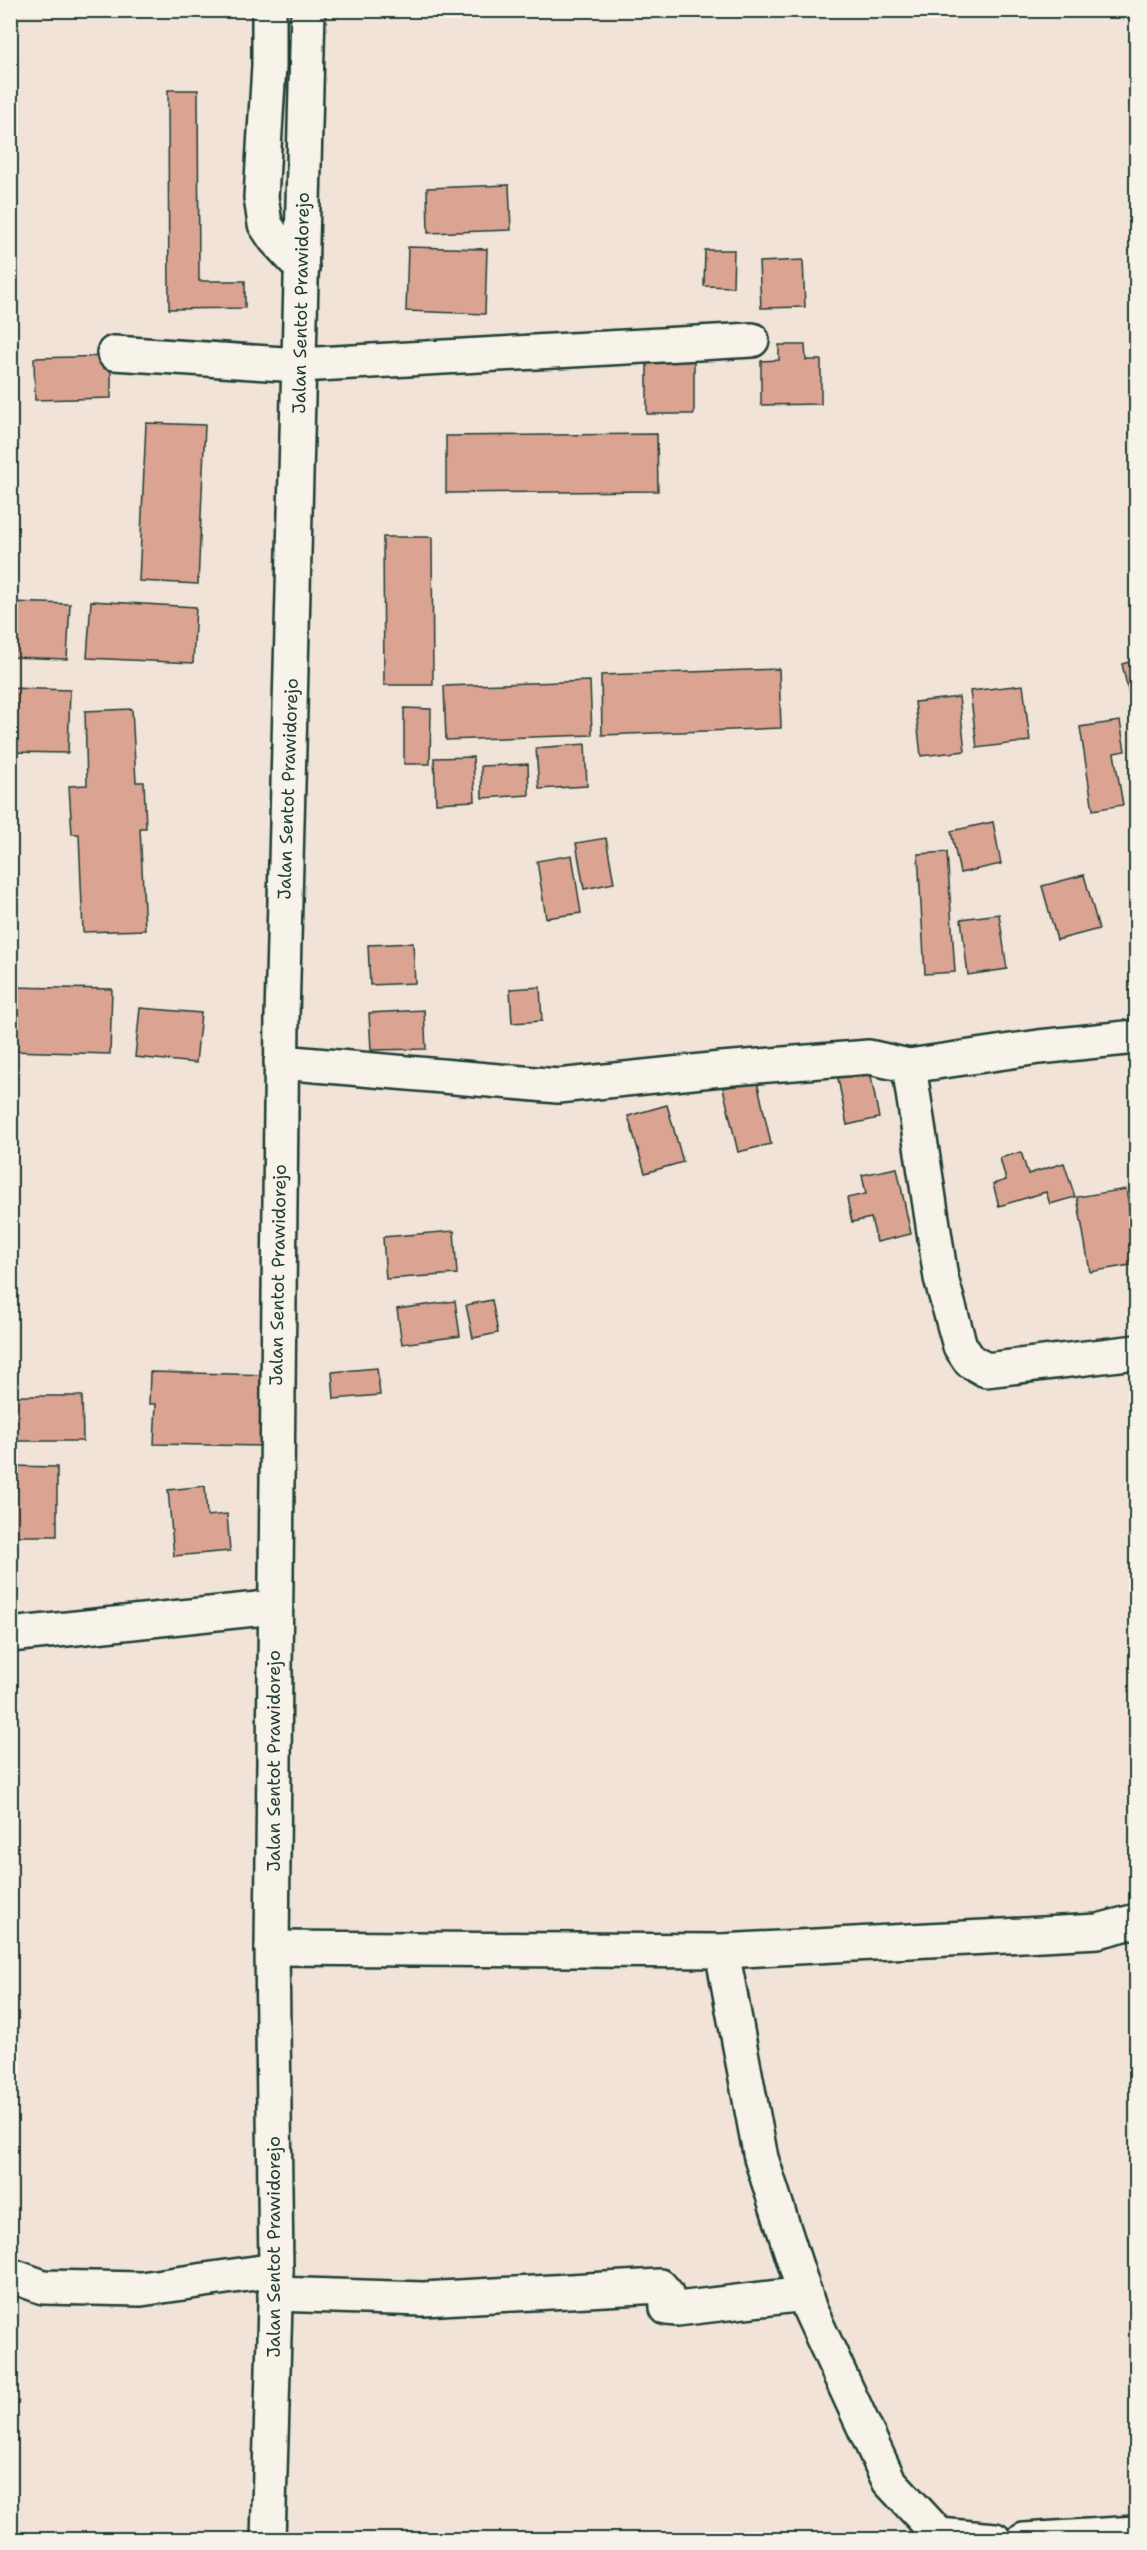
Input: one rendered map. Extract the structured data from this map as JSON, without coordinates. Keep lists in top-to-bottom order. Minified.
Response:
{"streets":{"street":["Jalan Sentot Prawidorejo"]}}
